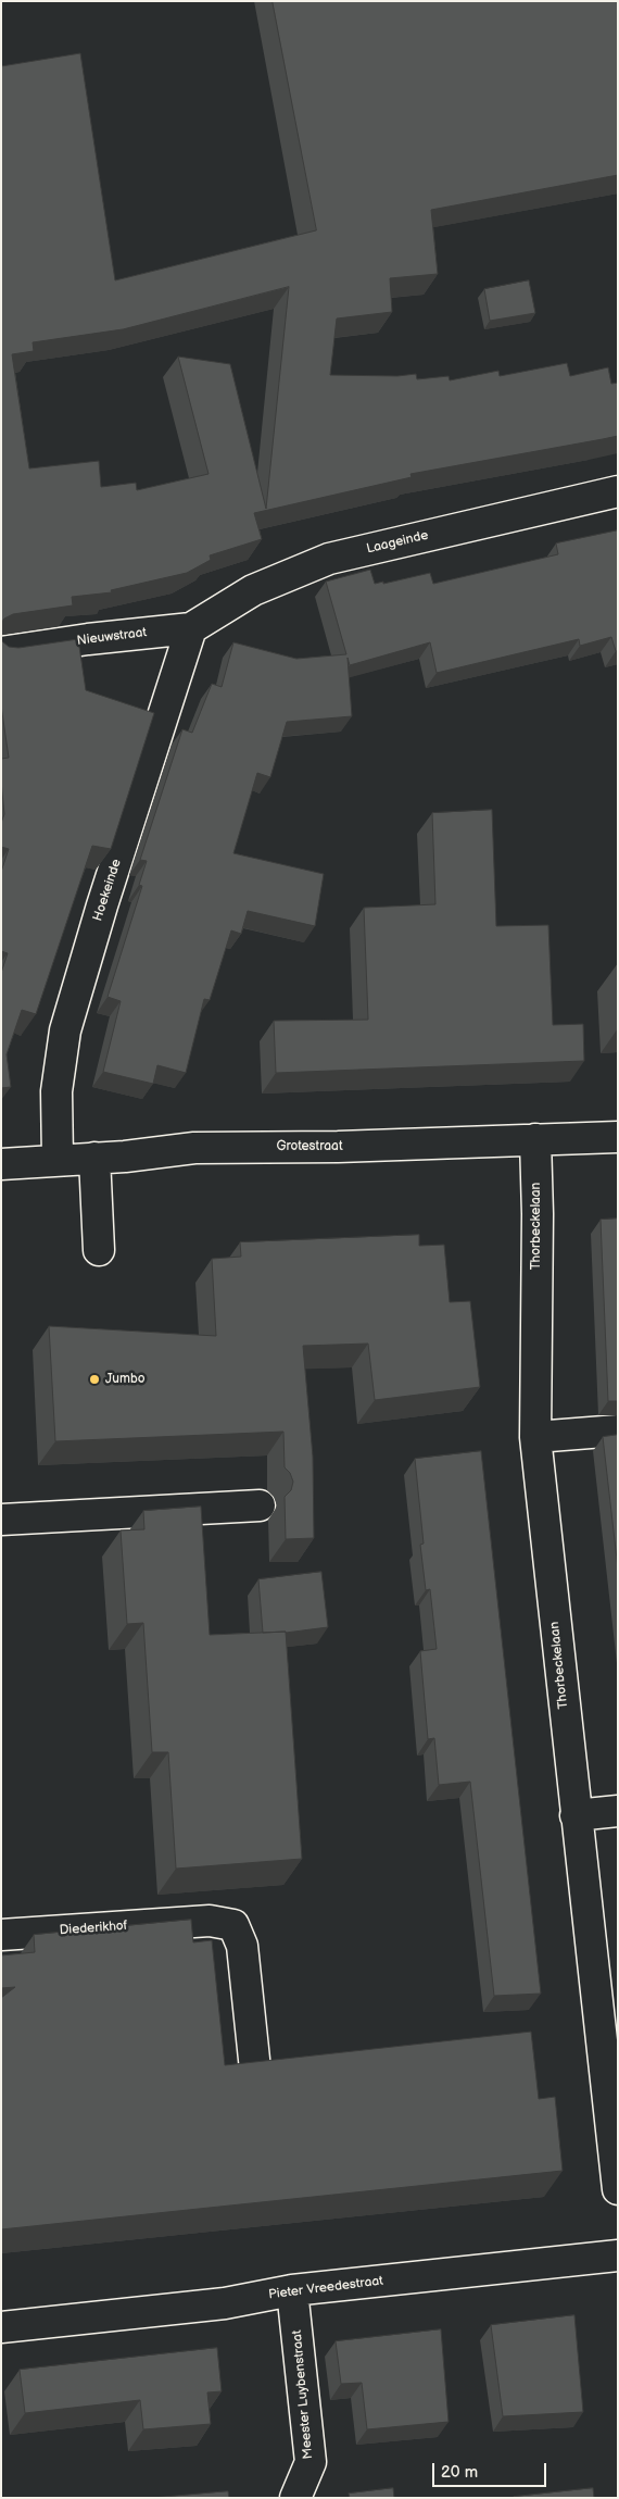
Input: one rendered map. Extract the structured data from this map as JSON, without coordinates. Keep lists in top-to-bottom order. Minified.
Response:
{"streets":{"street":["Laageinde","Nieuwstraat","Hoekeinde","Grotestraat","Thorbeckelaan","Diederikhof","Pieter Vreedestraat","Meester Luybenstraat"]},"crossings":[["Laageinde","Nieuwstraat"],["Laageinde","Hoekeinde"],["Nieuwstraat","Hoekeinde"],["Hoekeinde","Grotestraat"],["Grotestraat","Thorbeckelaan"],["Pieter Vreedestraat","Meester Luybenstraat"]],"places":["Jumbo"],"scale_bar":"20 m"}
